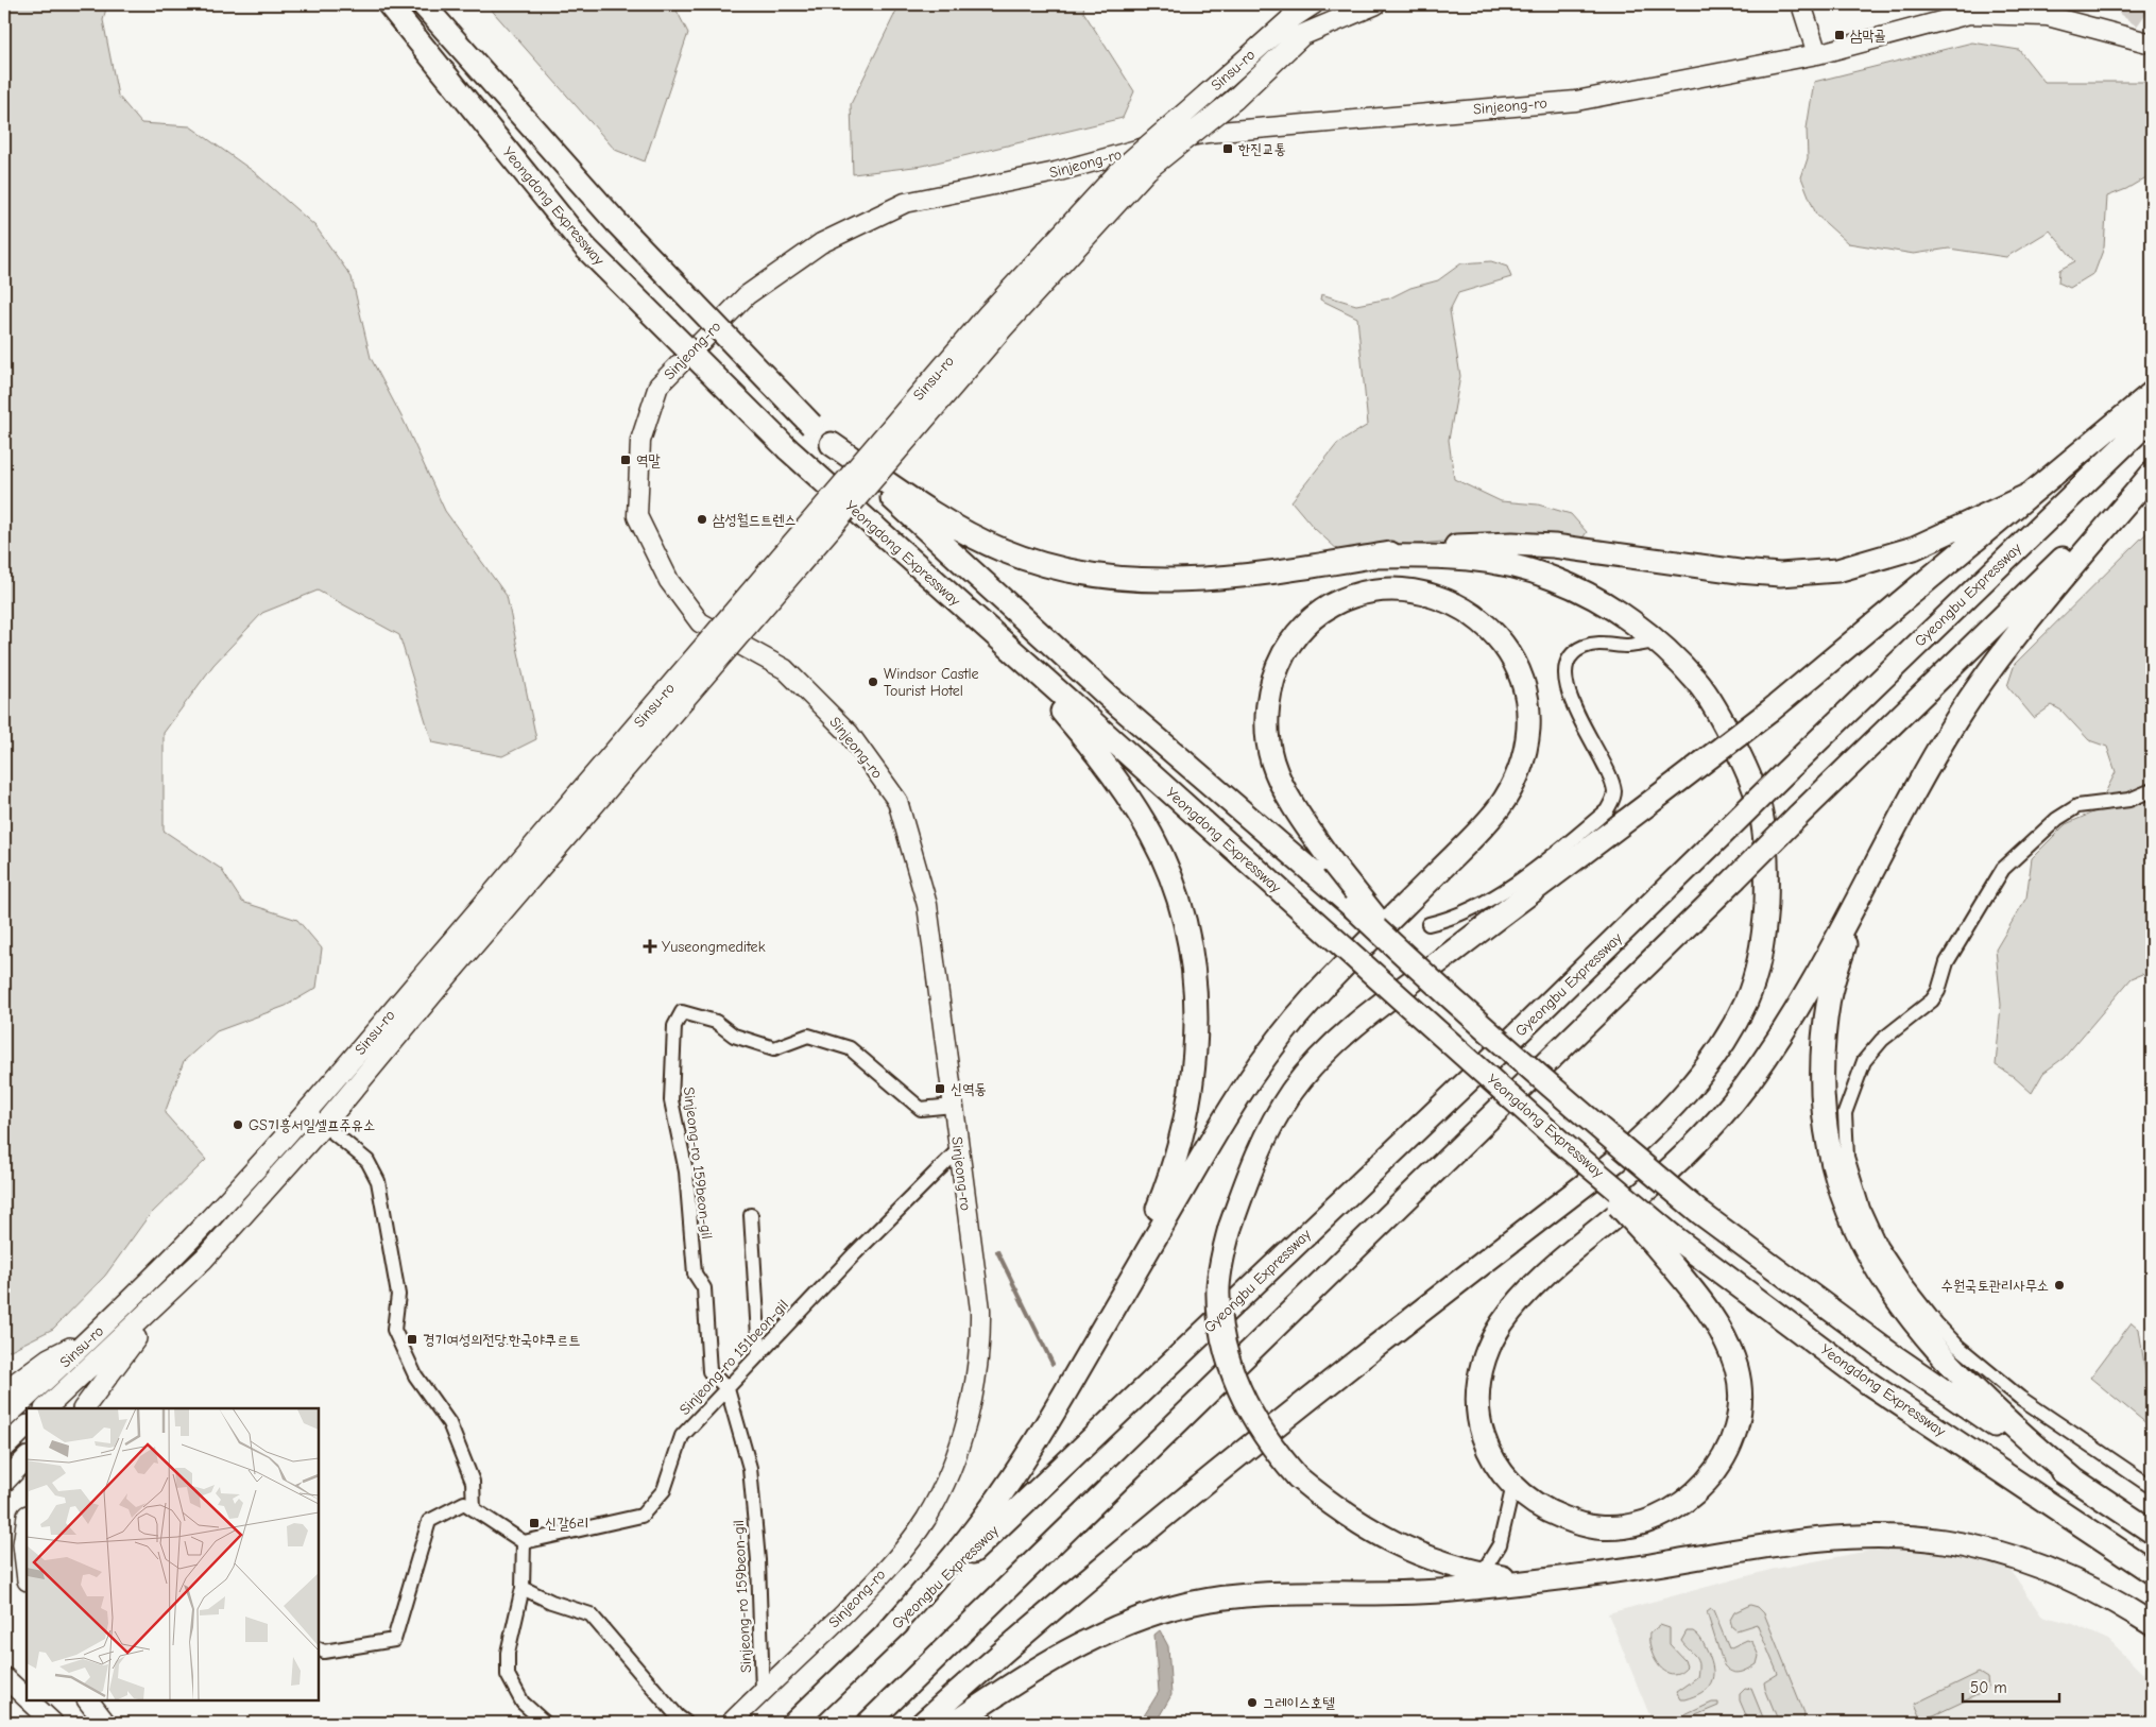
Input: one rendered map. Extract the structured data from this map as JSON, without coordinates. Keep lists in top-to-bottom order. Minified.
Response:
{"streets":{"highway":["Yeongdong Expressway","Gyeongbu Expressway"],"main road":["Sinsu-ro"],"street":["Sinjeong-ro","Sinjeong-ro 159beon-gil","Sinjeong-ro 151beon-gil"]},"crossings":[["Sinjeong-ro","Sinjeong-ro 159beon-gil"],["Sinjeong-ro","Sinjeong-ro 151beon-gil"],["Sinjeong-ro 159beon-gil","Sinjeong-ro 151beon-gil"]],"places":{"transit":["삼막골","한진교통","역말","신역동","경기여성의전당.한국야쿠르트","신갈6리"],"other":["삼성월드트렌스","Windsor Castle Tourist Hotel","GS기흥서일셀프주유소","수원국토관리사무소","그레이스호텔"],"health":["Yuseongmeditek"]},"scale_bar":"50 m"}
